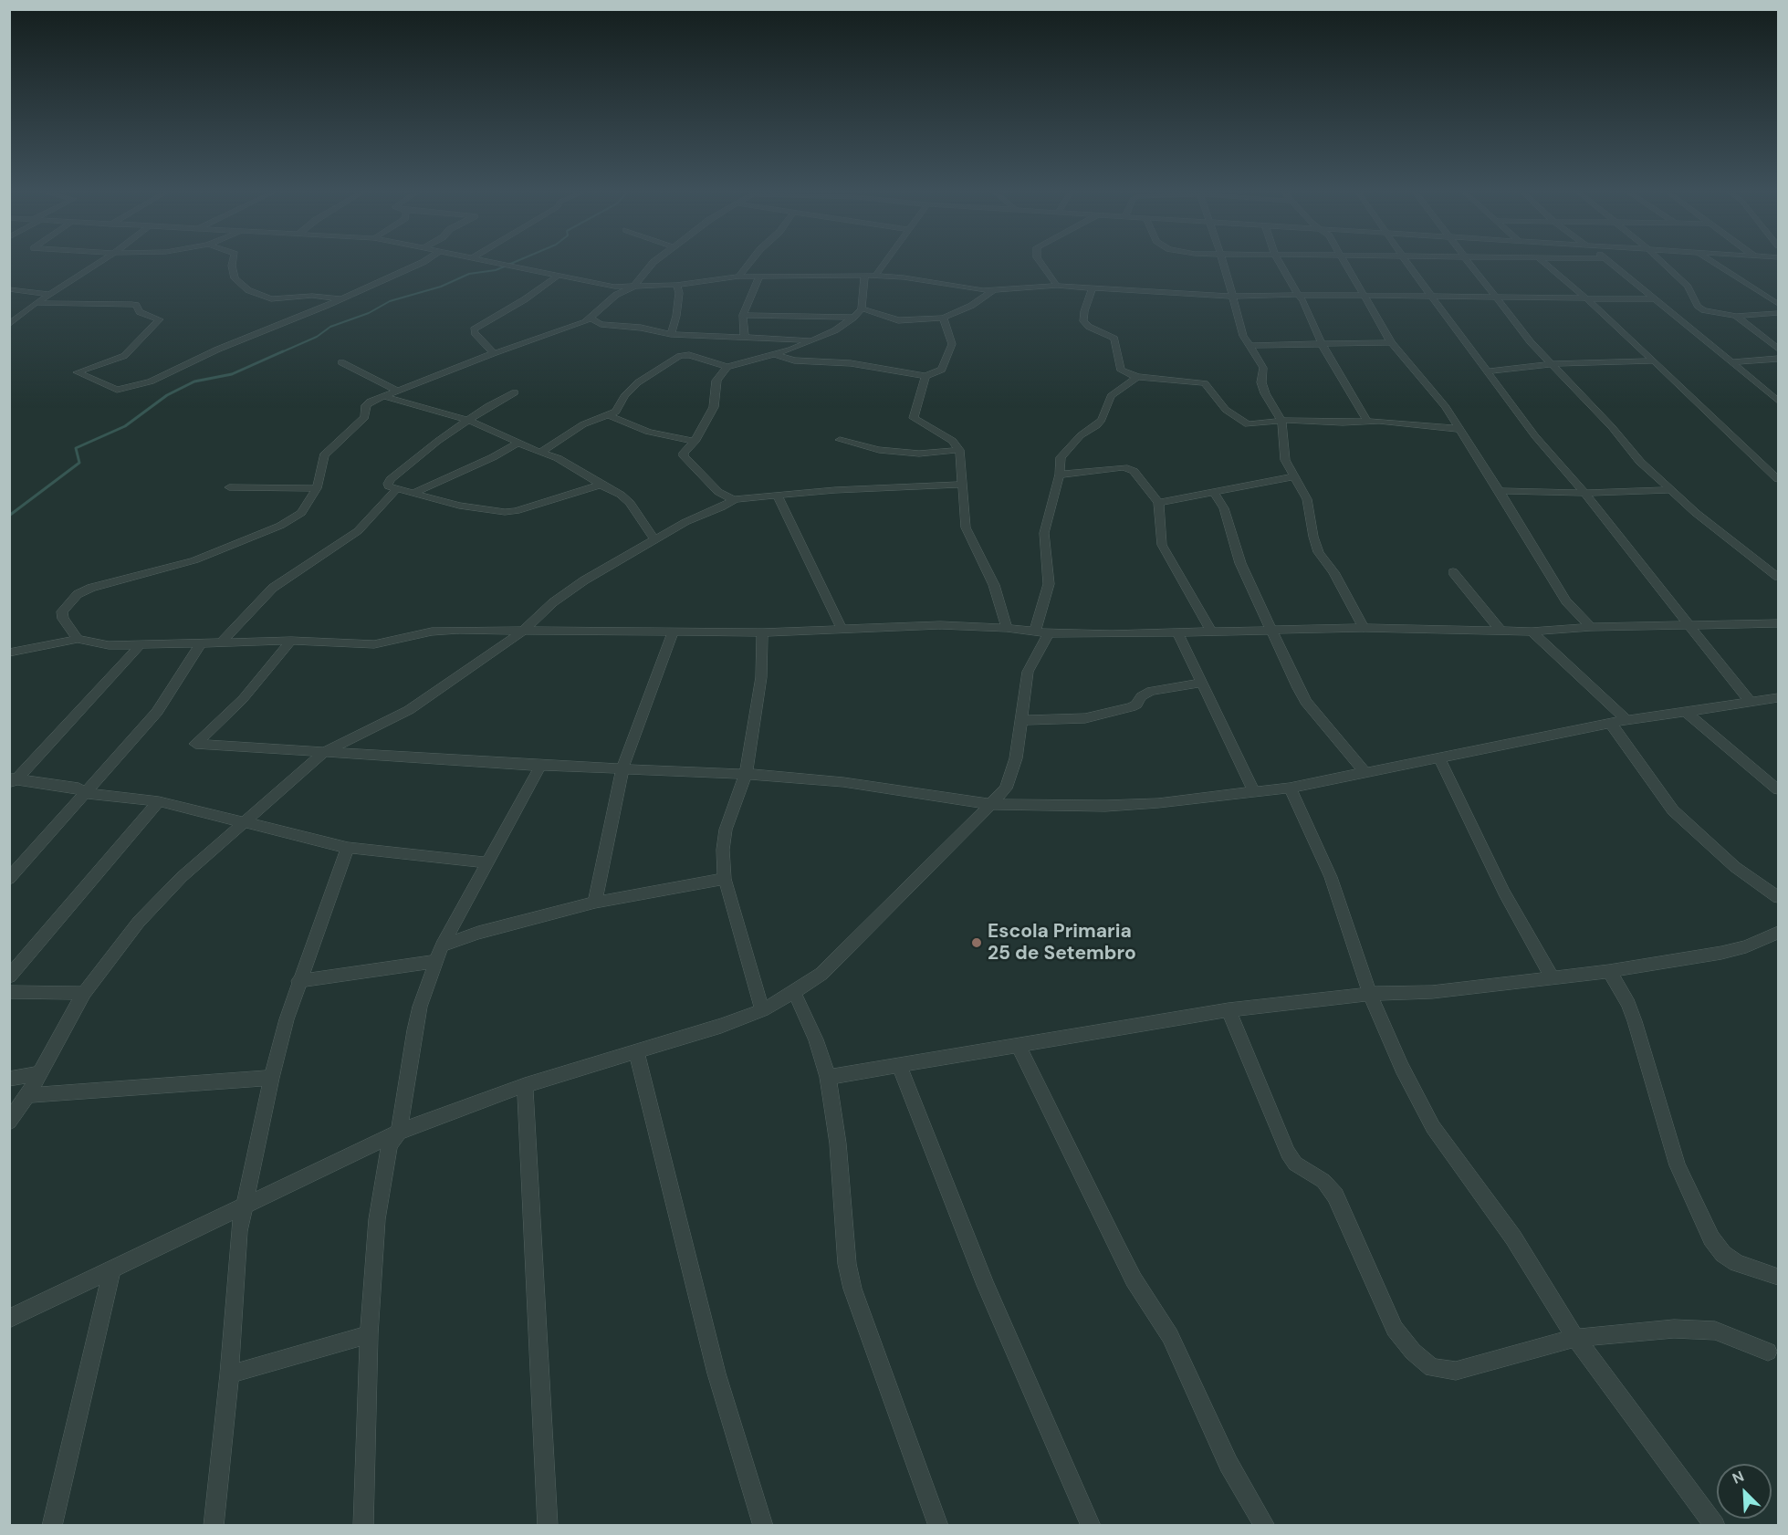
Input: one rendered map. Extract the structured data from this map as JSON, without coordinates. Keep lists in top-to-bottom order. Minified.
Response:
{"places":["Escola Primaria 25 de Setembro"],"north":"top left"}
